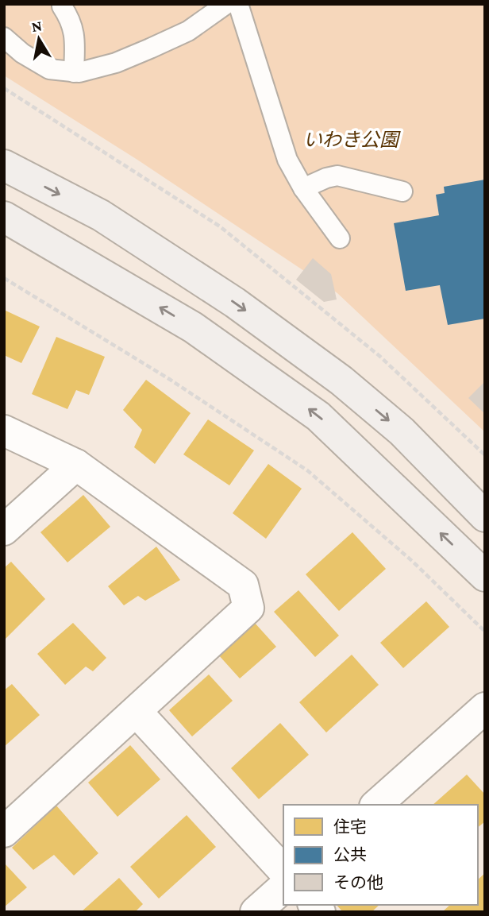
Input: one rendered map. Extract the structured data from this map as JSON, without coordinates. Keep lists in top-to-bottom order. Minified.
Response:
{"parks":["いわき公園"],"legend":["住宅","公共","その他"],"north":"top"}
